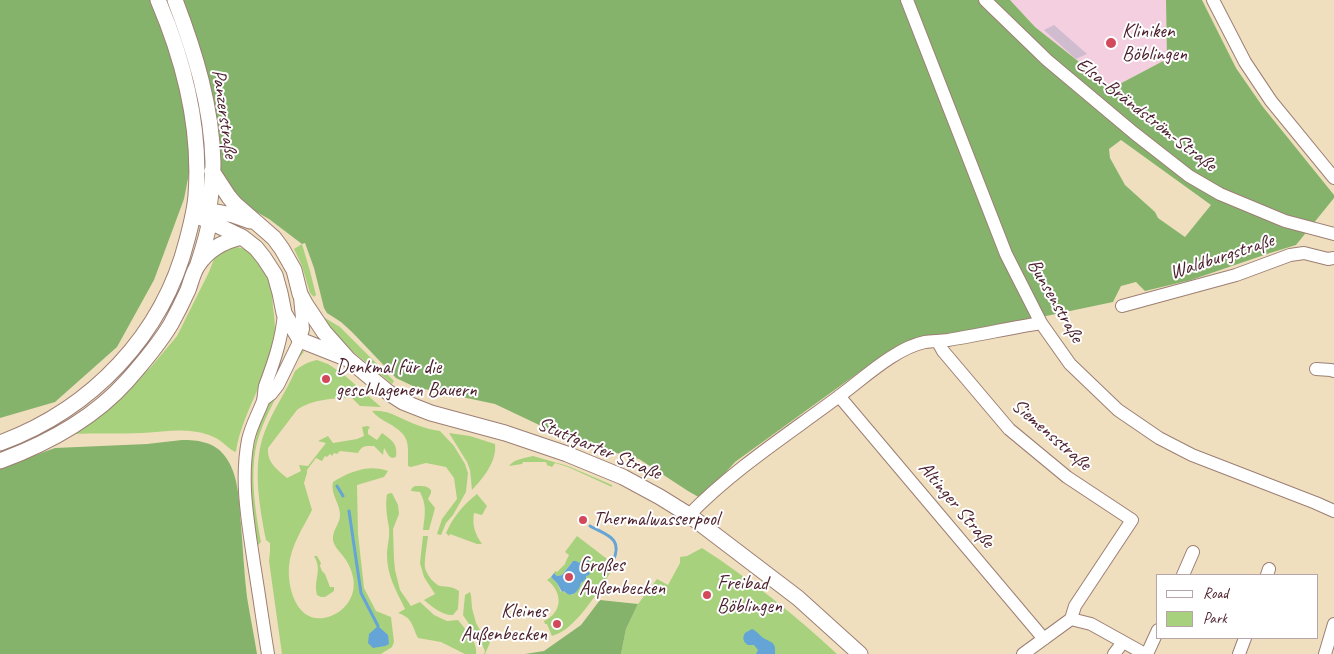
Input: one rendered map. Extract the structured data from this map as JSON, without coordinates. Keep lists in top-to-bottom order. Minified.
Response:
{"streets":{"main road":["Panzerstraße","Stuttgarter Straße"],"street":["Elsa-Brändström-Straße","Waldburgstraße","Bunsenstraße","Siemensstraße","Altinger Straße"]},"crossings":[["Panzerstraße","Stuttgarter Straße"]],"places":["Kliniken Böblingen","Denkmal für die geschlagenen Bauern","Thermalwasserpool","Großes Außenbecken","Freibad Böblingen","Kleines Außenbecken"],"legend":["Road","Park"]}
